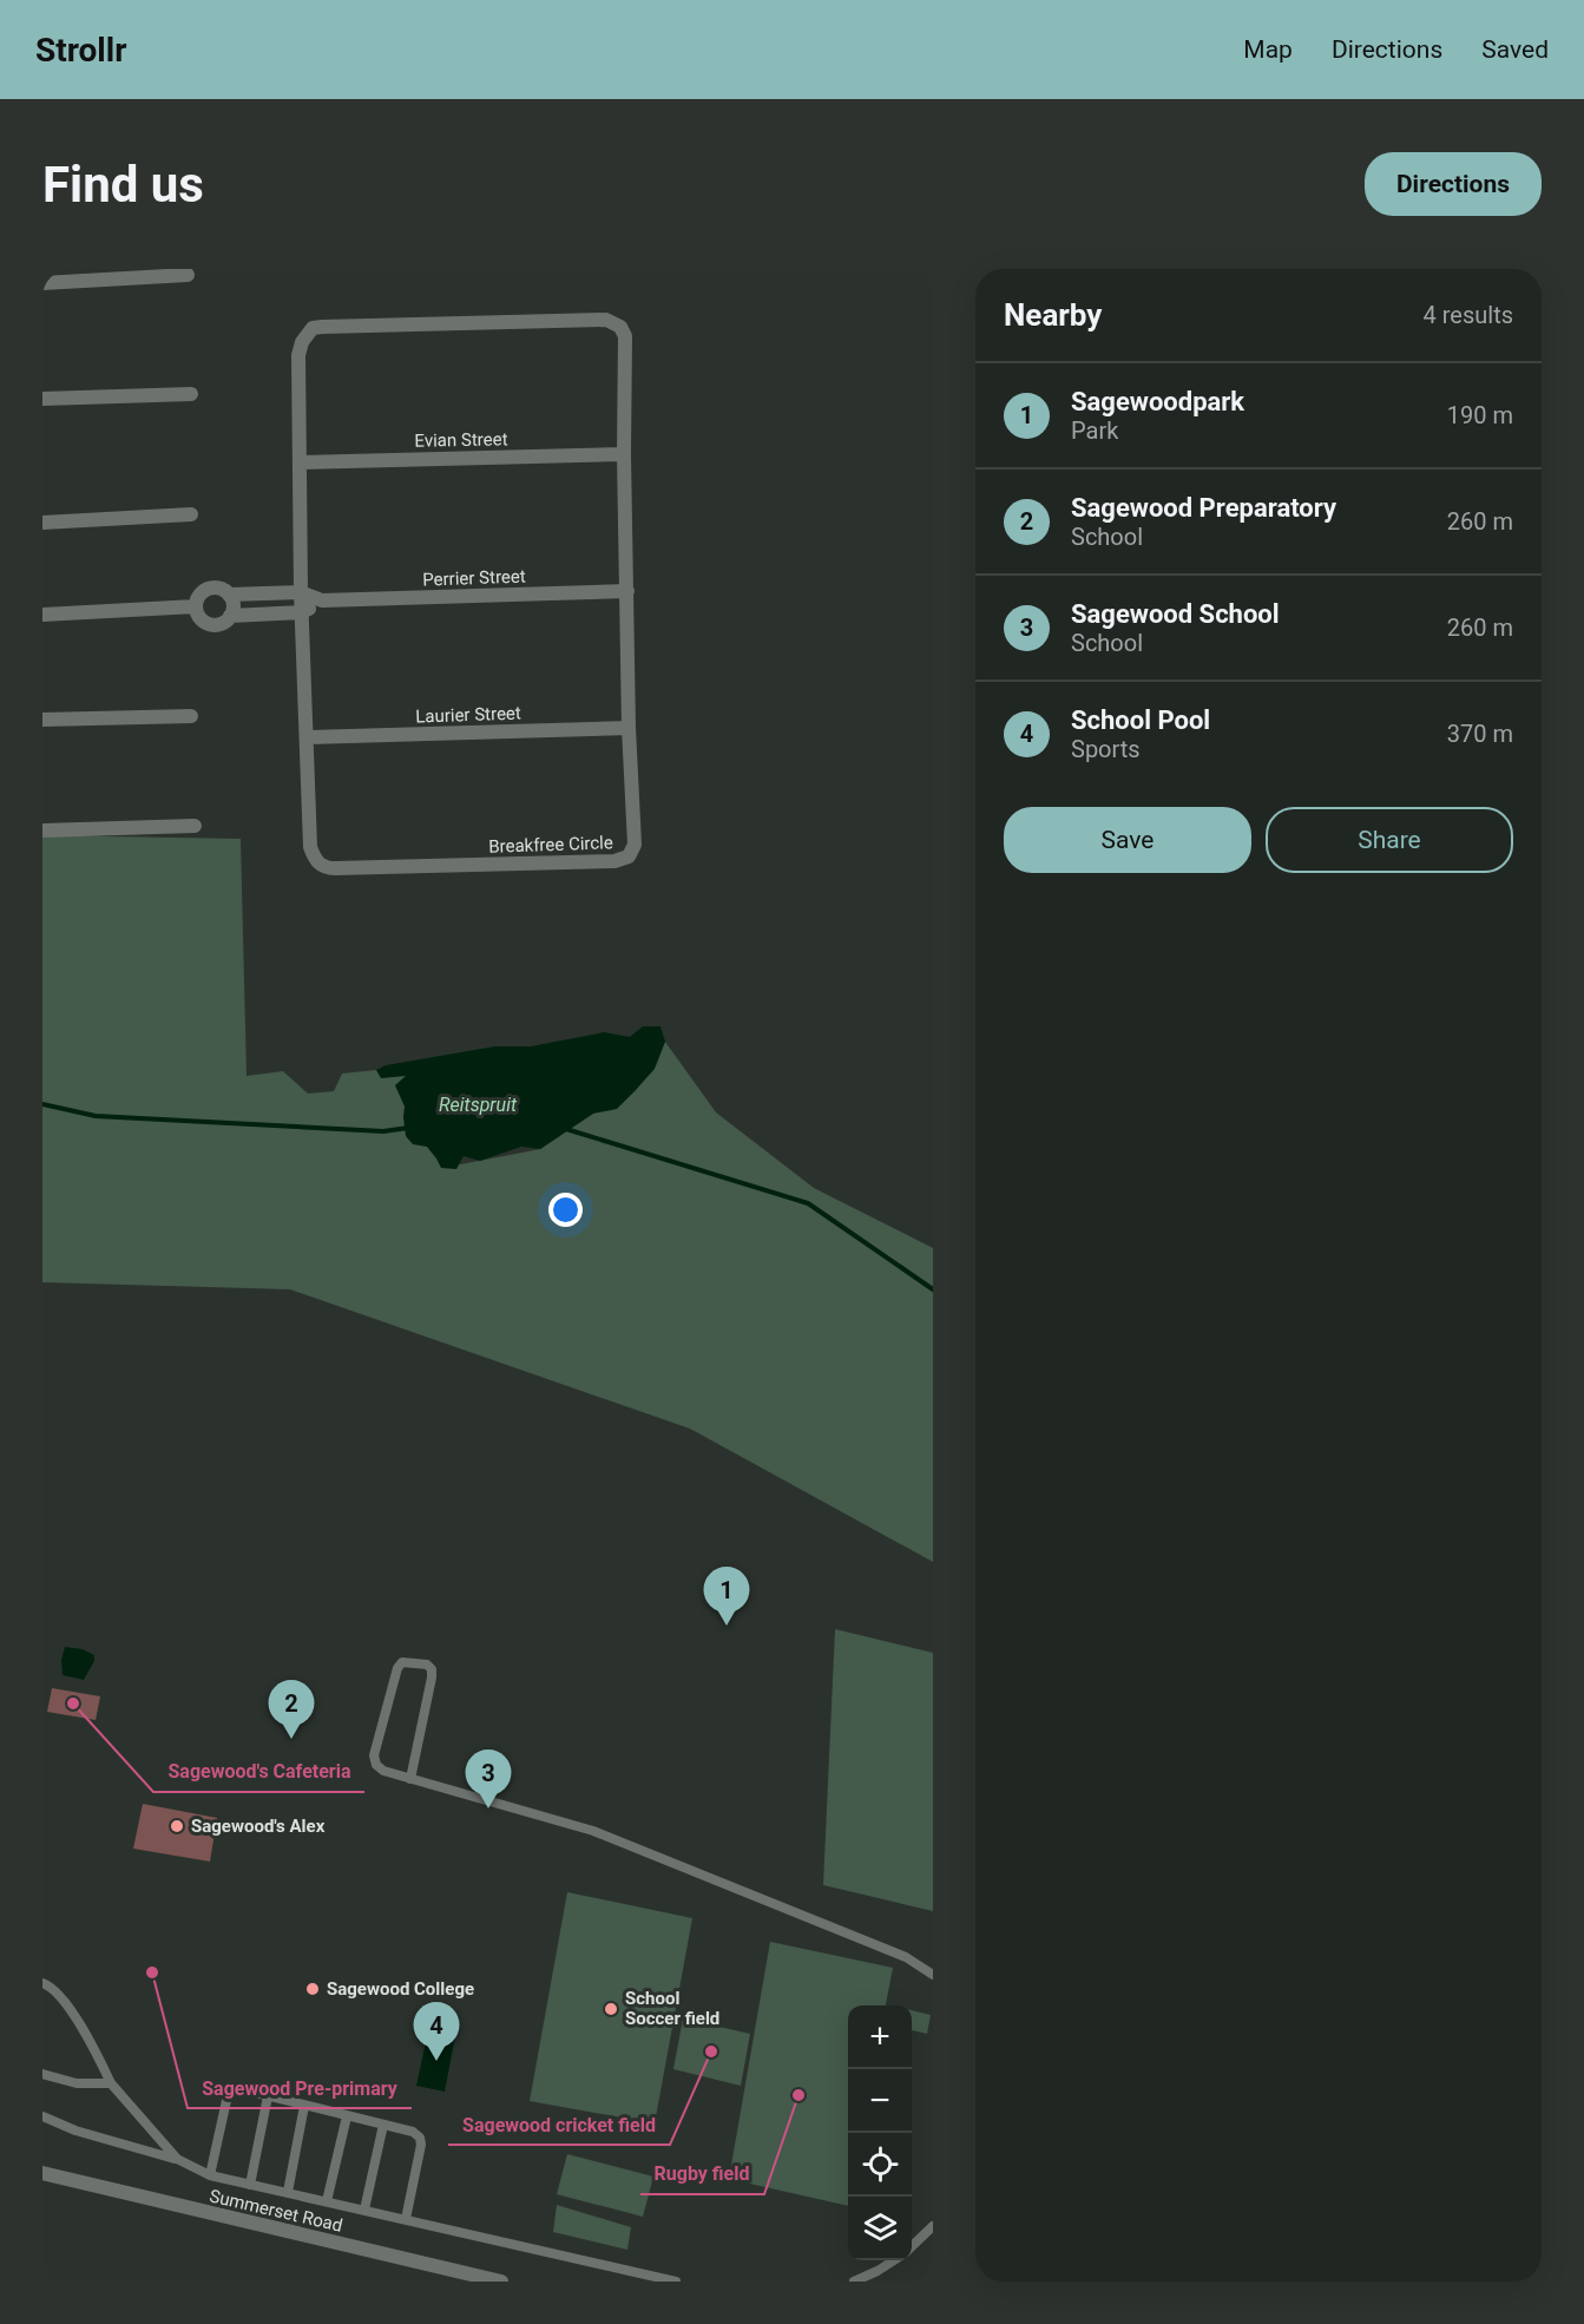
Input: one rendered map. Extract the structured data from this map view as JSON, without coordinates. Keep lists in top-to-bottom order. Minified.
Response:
{"streets":{"street":["Evian Street","Perrier Street","Laurier Street","Breakfree Circle","Summerset Road"]},"crossings":[["Evian Street","Breakfree Circle"],["Perrier Street","Breakfree Circle"],["Laurier Street","Breakfree Circle"]],"water":["Reitspruit"],"places":["Sagewood's Cafeteria","Sagewood's Alex","Sagewood Pre-primary","Sagewood College","School Soccer field","Sagewood cricket field","Rugby field"],"page":{"header":"Strollr","nav":["Map","Directions","Saved"],"buttons":["Directions",["Save","Share"]],"title":"Find us","heading":["Nearby","4 results"],"list":[{"mark":"1","name":"Sagewoodpark","note":"Park","value":"190 m"},{"mark":"2","name":"Sagewood Preparatory","note":"School","value":"260 m"},{"mark":"3","name":"Sagewood School","note":"School","value":"260 m"},{"mark":"4","name":"School Pool","note":"Sports","value":"370 m"}],"pins":["1","2","3","4"],"map_buttons":["+","−"]}}
